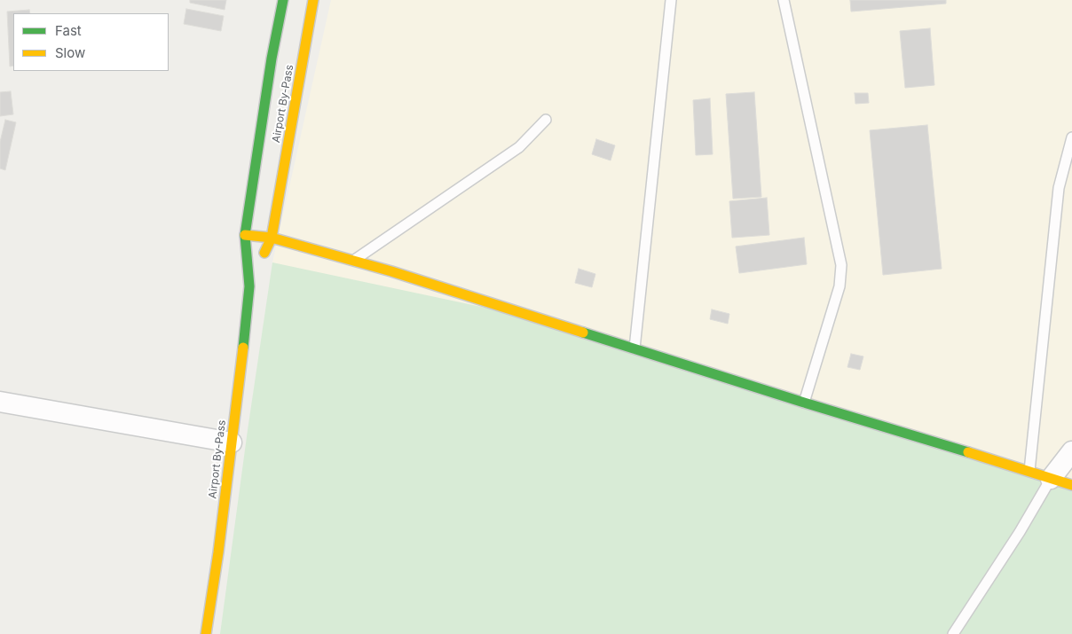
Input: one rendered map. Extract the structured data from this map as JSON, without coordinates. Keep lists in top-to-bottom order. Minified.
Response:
{"streets":{"main road":["Airport By-Pass"]},"legend":["Fast","Slow"]}
